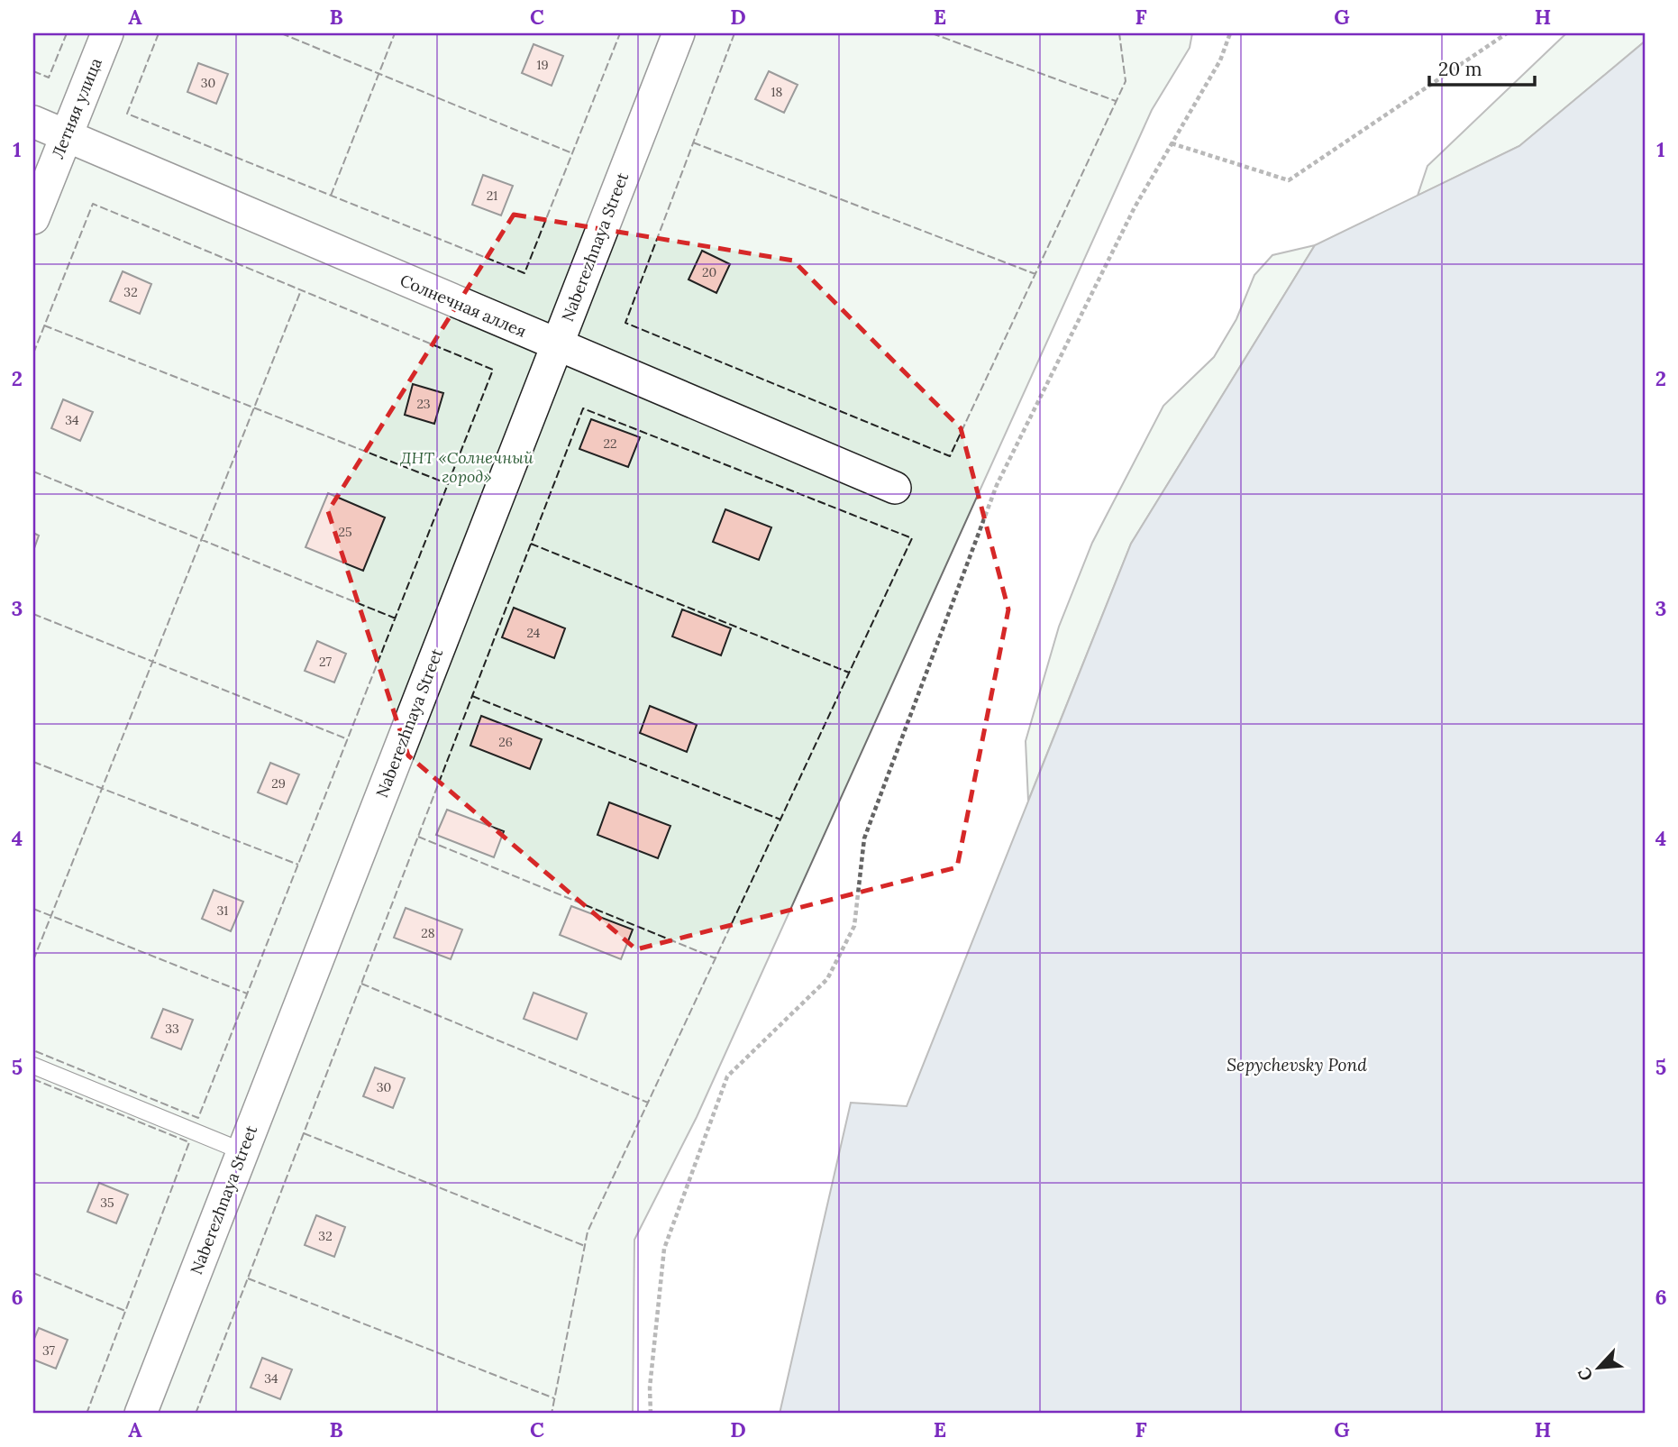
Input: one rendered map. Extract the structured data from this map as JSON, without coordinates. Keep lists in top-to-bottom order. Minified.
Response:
{"streets":{"street":["Летняя улица","Naberezhnaya Street","Солнечная аллея"]},"crossings":[["Летняя улица","Солнечная аллея"],["Naberezhnaya Street","Солнечная аллея"]],"water":["Sepychevsky Pond"],"parks":["ДНТ «Солнечный город»"],"house_numbers":["19","30","18","21","20","32","23","34","22","25","24","27","26","29","31","28","33","30","35","32","37","34"],"scale_bar":"20 m","north":"bottom left","grid":{"columns":["A","B","C","D","E","F","G","H"],"rows":["1","2","3","4","5","6"]}}
